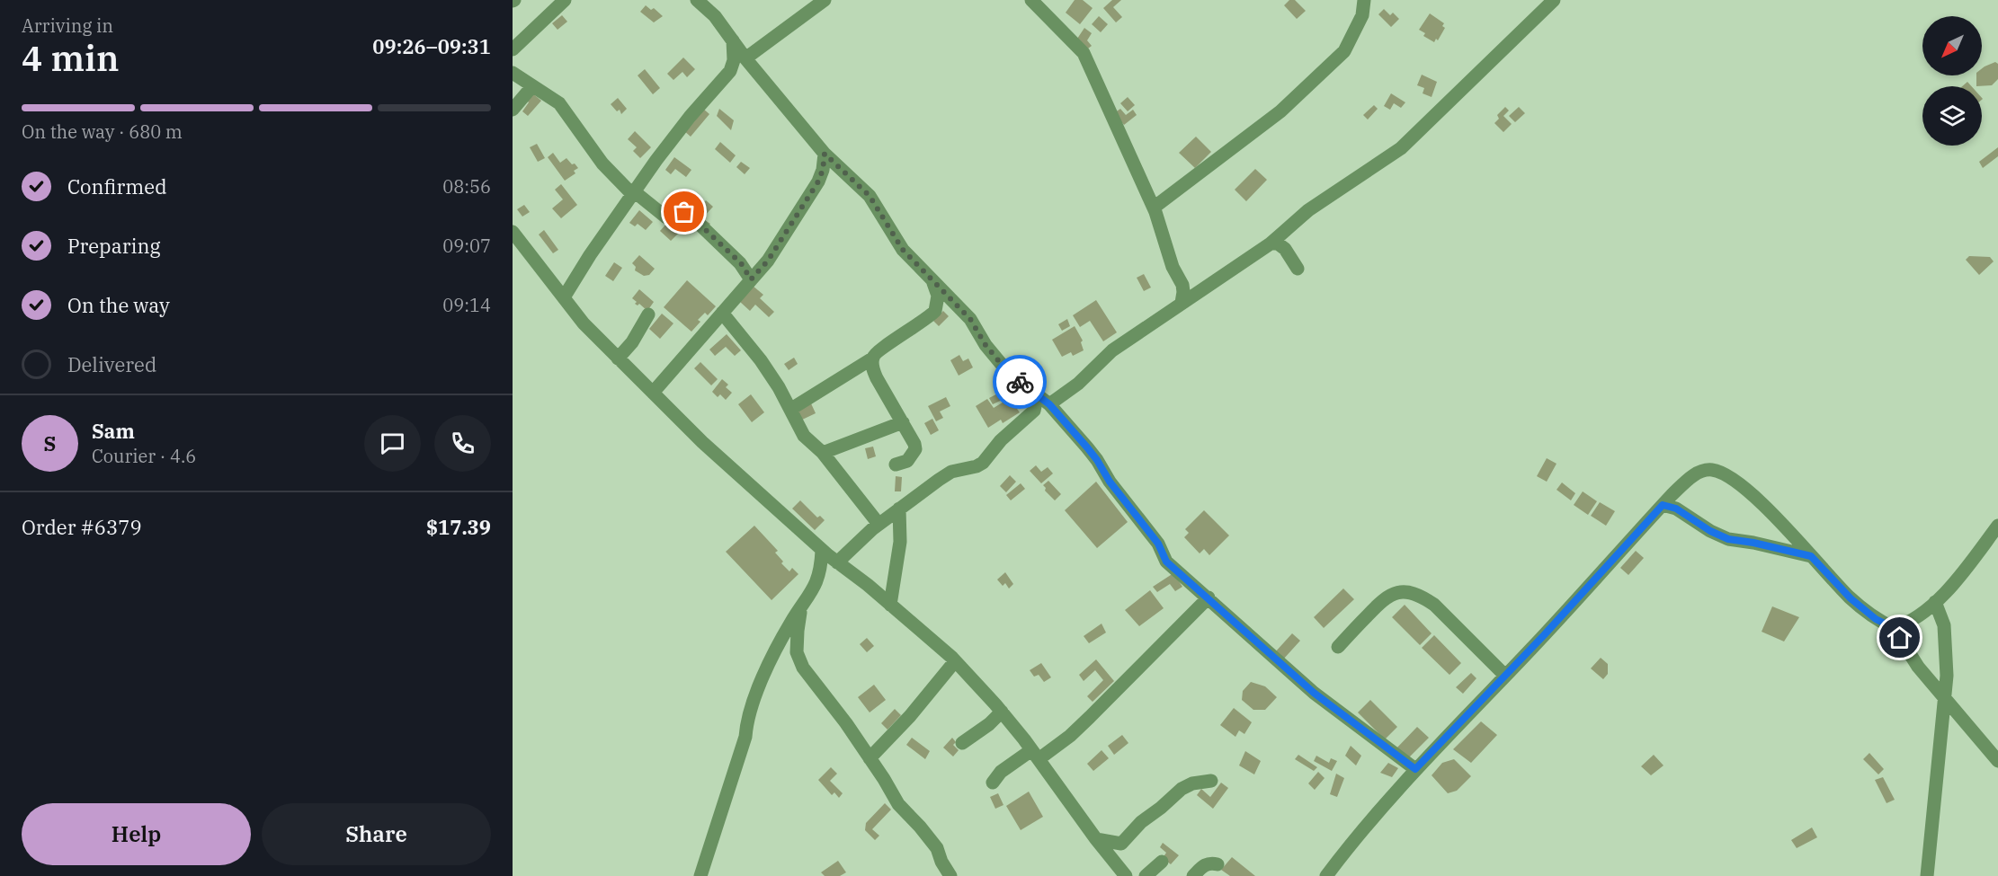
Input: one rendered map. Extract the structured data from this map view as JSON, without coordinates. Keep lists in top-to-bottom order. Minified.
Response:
{"north":"bottom left","page":{"heading":["4 min","Arriving in","09:26–09:31"],"panel":["Sam","Courier · 4.6","Order #6379","$17.39"],"bar":"On the way · 680 m","list":[["Confirmed","08:56"],["Preparing","09:07"],["On the way","09:14"],"Delivered"],"round":"S","buttons":["Help","Share"]}}
